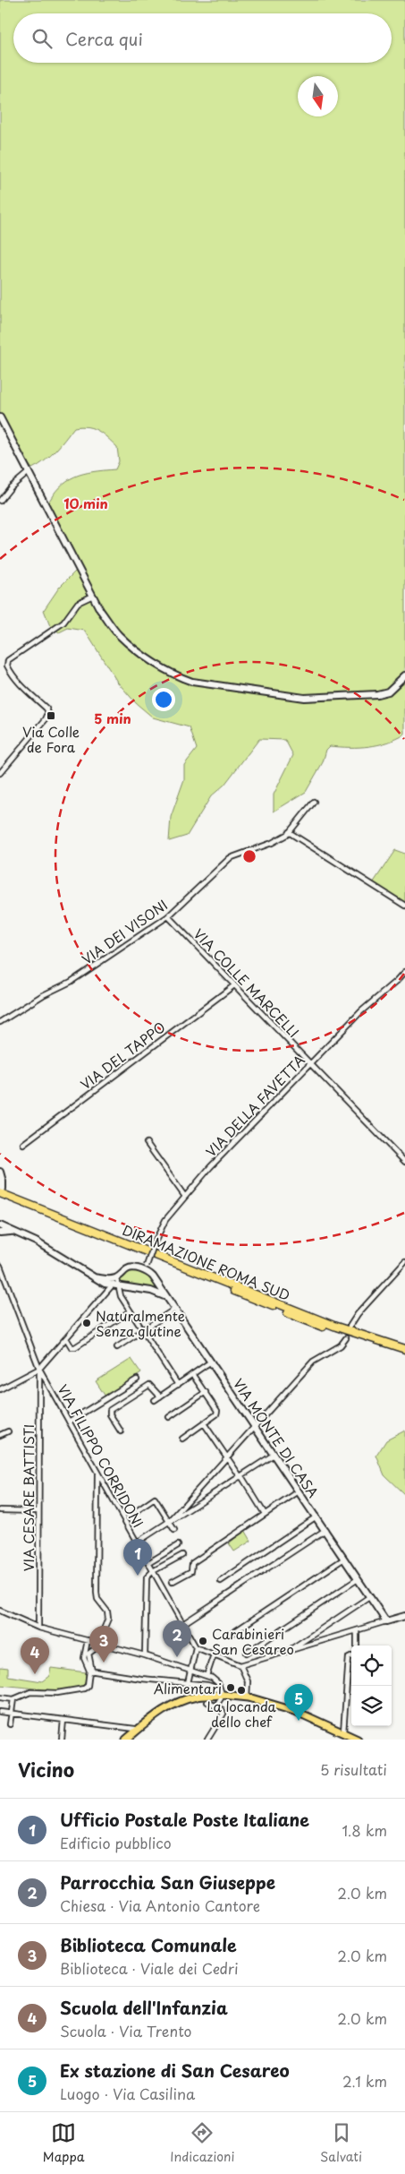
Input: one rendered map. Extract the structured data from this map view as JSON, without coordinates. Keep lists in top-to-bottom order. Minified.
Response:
{"streets":{"highway":["DIRAMAZIONE ROMA SUD"],"street":["VIA DEI VISONI","VIA COLLE MARCELLI","VIA DEL TAPPO","VIA DELLA FAVETTA","VIA MONTE DI CASA","VIA FILIPPO CORRIDONI","VIA CESARE BATTISTI"]},"crossings":[["VIA DEI VISONI","VIA COLLE MARCELLI"],["VIA COLLE MARCELLI","VIA DEL TAPPO"],["VIA COLLE MARCELLI","VIA DELLA FAVETTA"],["VIA DELLA FAVETTA","VIA MONTE DI CASA"],["VIA FILIPPO CORRIDONI","VIA CESARE BATTISTI"]],"places":{"transit":["Via Colle de Fora"],"other":["Naturalmente Senza glutine","Carabinieri San Cesareo","Alimentari","La locanda dello chef"]},"north":"bottom","page":{"search":"Cerca qui","pins":["1","2","3","4","5"],"heading":["Vicino","5 risultati"],"list":[{"mark":"1","name":"Ufficio Postale Poste Italiane","note":"Edificio pubblico","value":"1.8 km"},{"mark":"2","name":"Parrocchia San Giuseppe","note":"Chiesa · Via Antonio Cantore","value":"2.0 km"},{"mark":"3","name":"Biblioteca Comunale","note":"Biblioteca · Viale dei Cedri","value":"2.0 km"},{"mark":"4","name":"Scuola dell'Infanzia","note":"Scuola · Via Trento","value":"2.0 km"},{"mark":"5","name":"Ex stazione di San Cesareo","note":"Luogo · Via Casilina","value":"2.1 km"}],"nav":["Mappa","Indicazioni","Salvati"]},"rings":["10 min","5 min"]}
